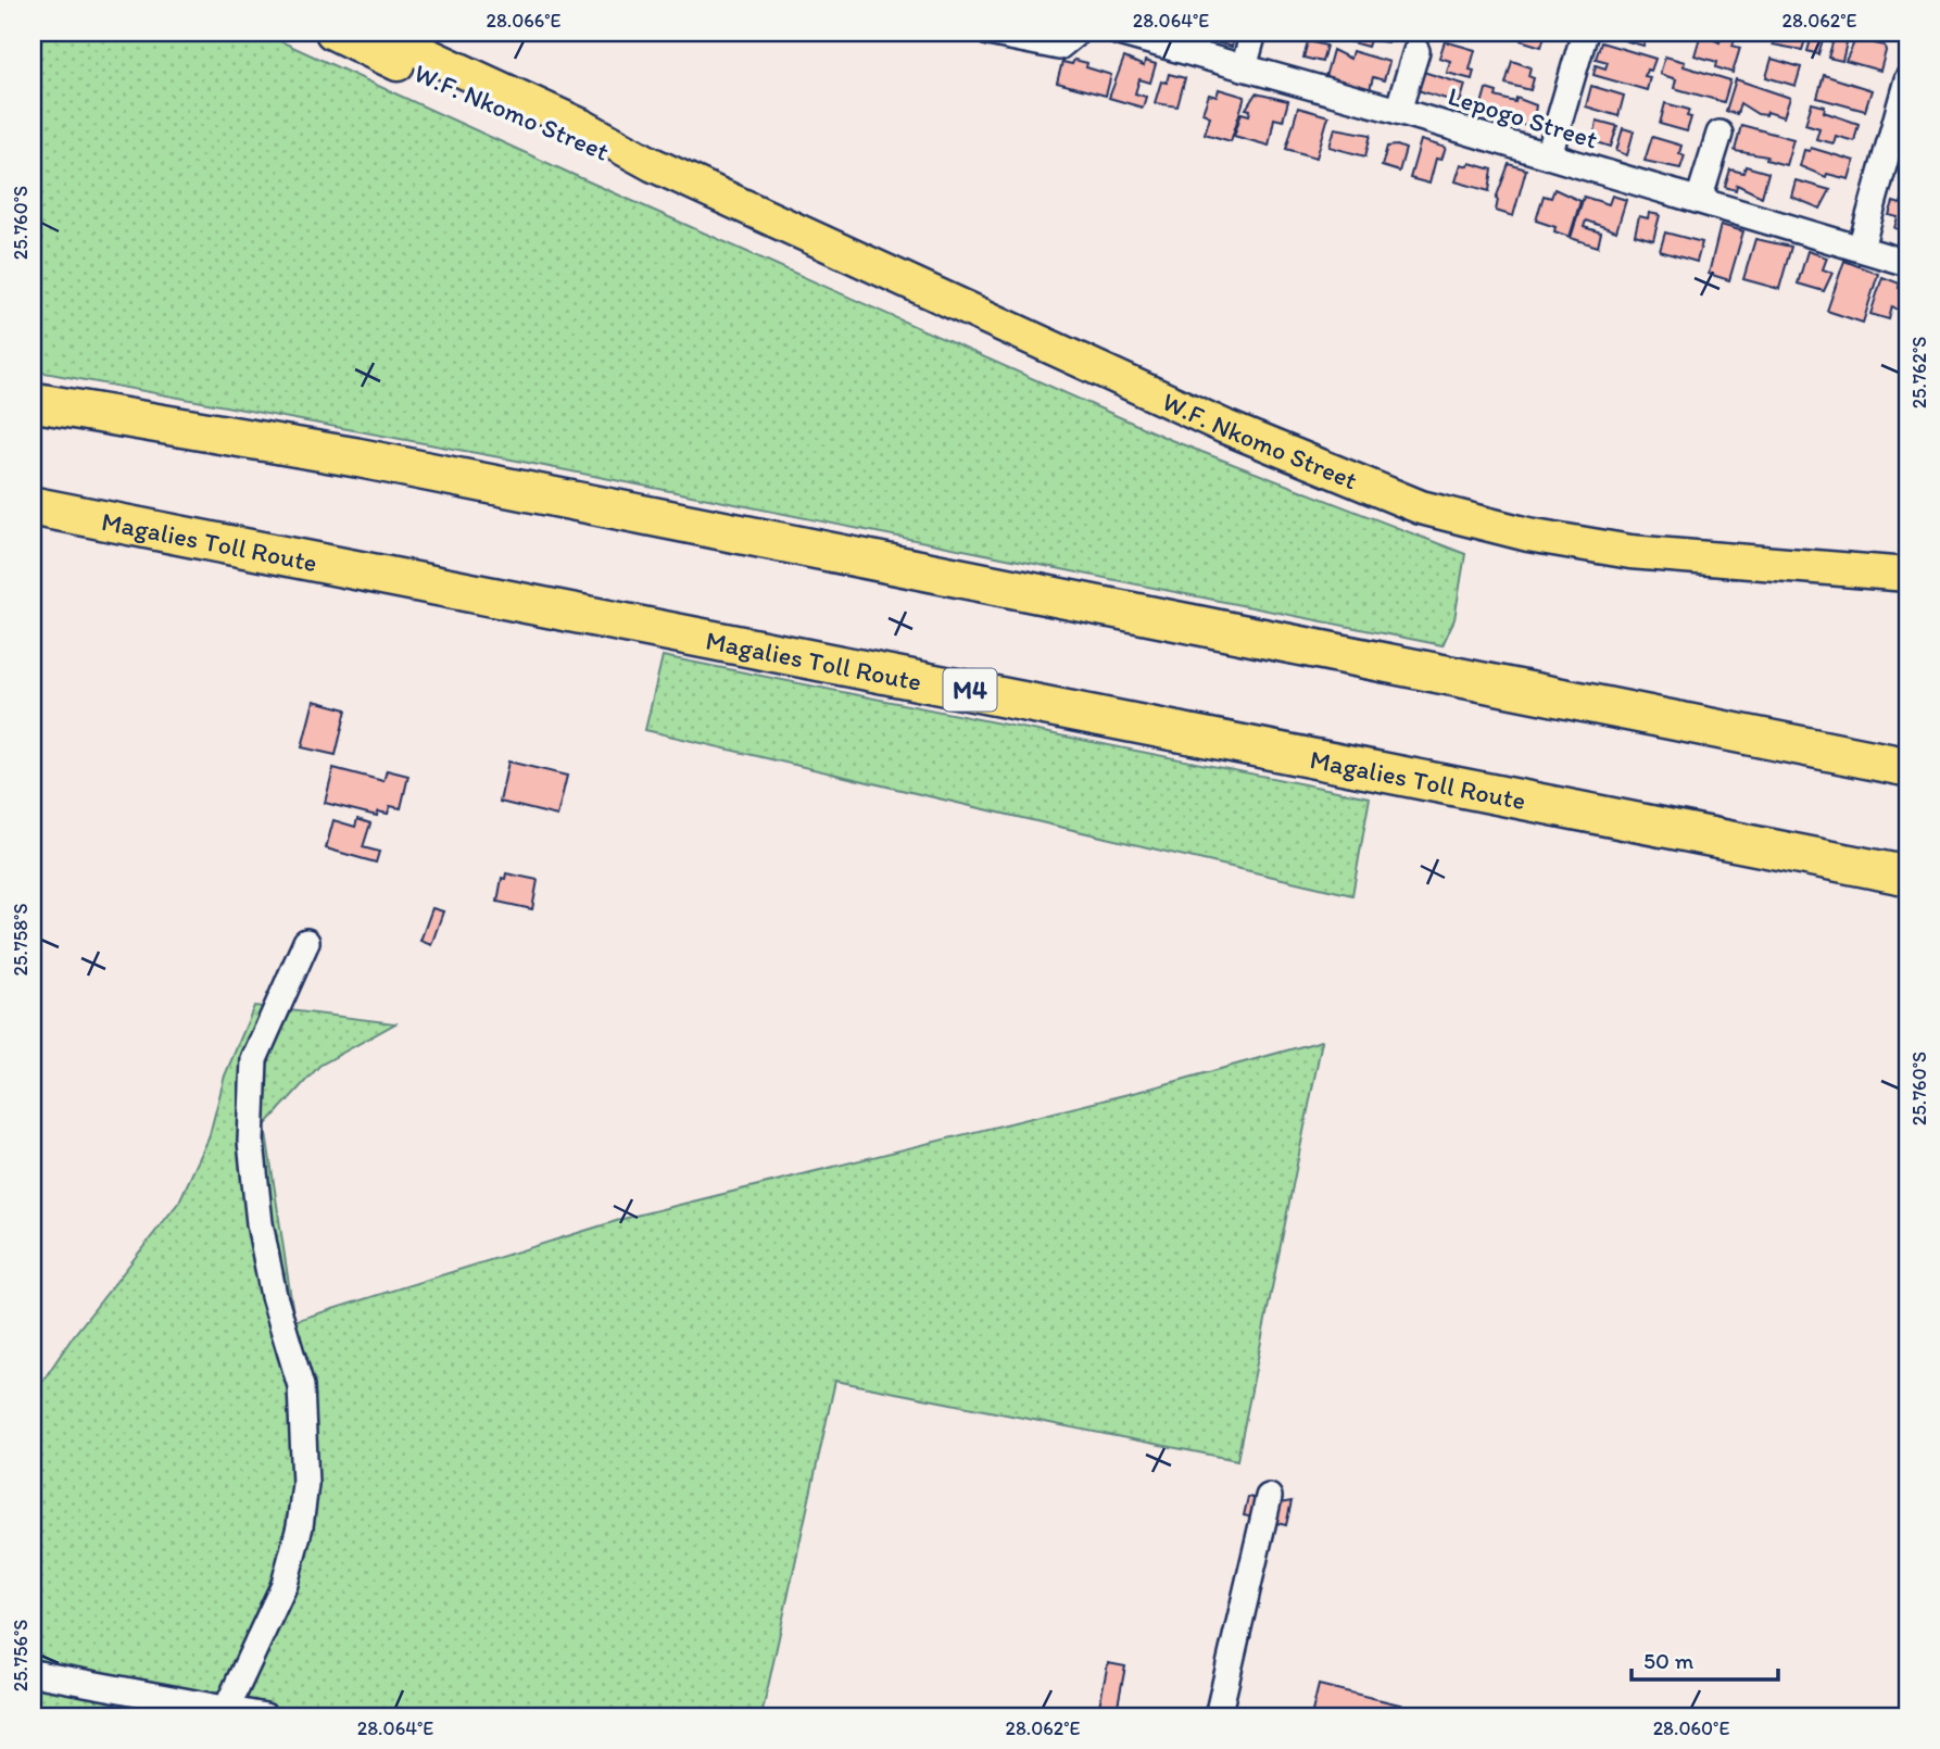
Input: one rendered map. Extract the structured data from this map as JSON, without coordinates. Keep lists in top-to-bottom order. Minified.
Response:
{"streets":{"highway":["Magalies Toll Route","M4"],"main road":["W.F. Nkomo Street"],"street":["Lepogo Street"]},"scale_bar":"50 m","coordinates":["28.066°E","28.064°E","28.062°E","25.760°S","25.762°S","25.758°S","25.756°S","28.060°E"]}
